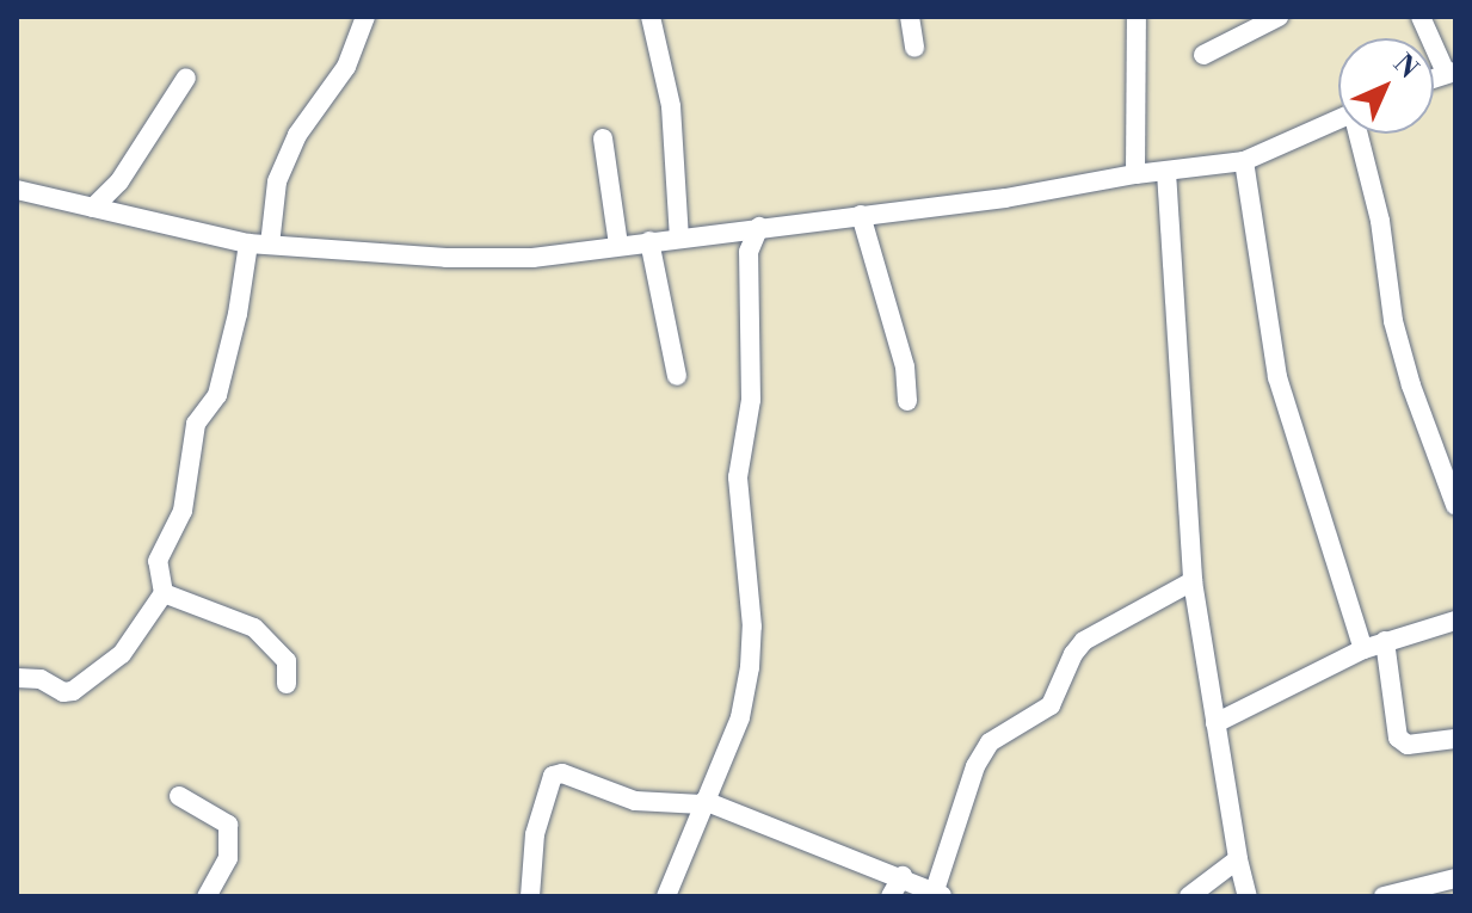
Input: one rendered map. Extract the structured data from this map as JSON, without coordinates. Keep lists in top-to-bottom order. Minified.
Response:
{"north":"top right"}
